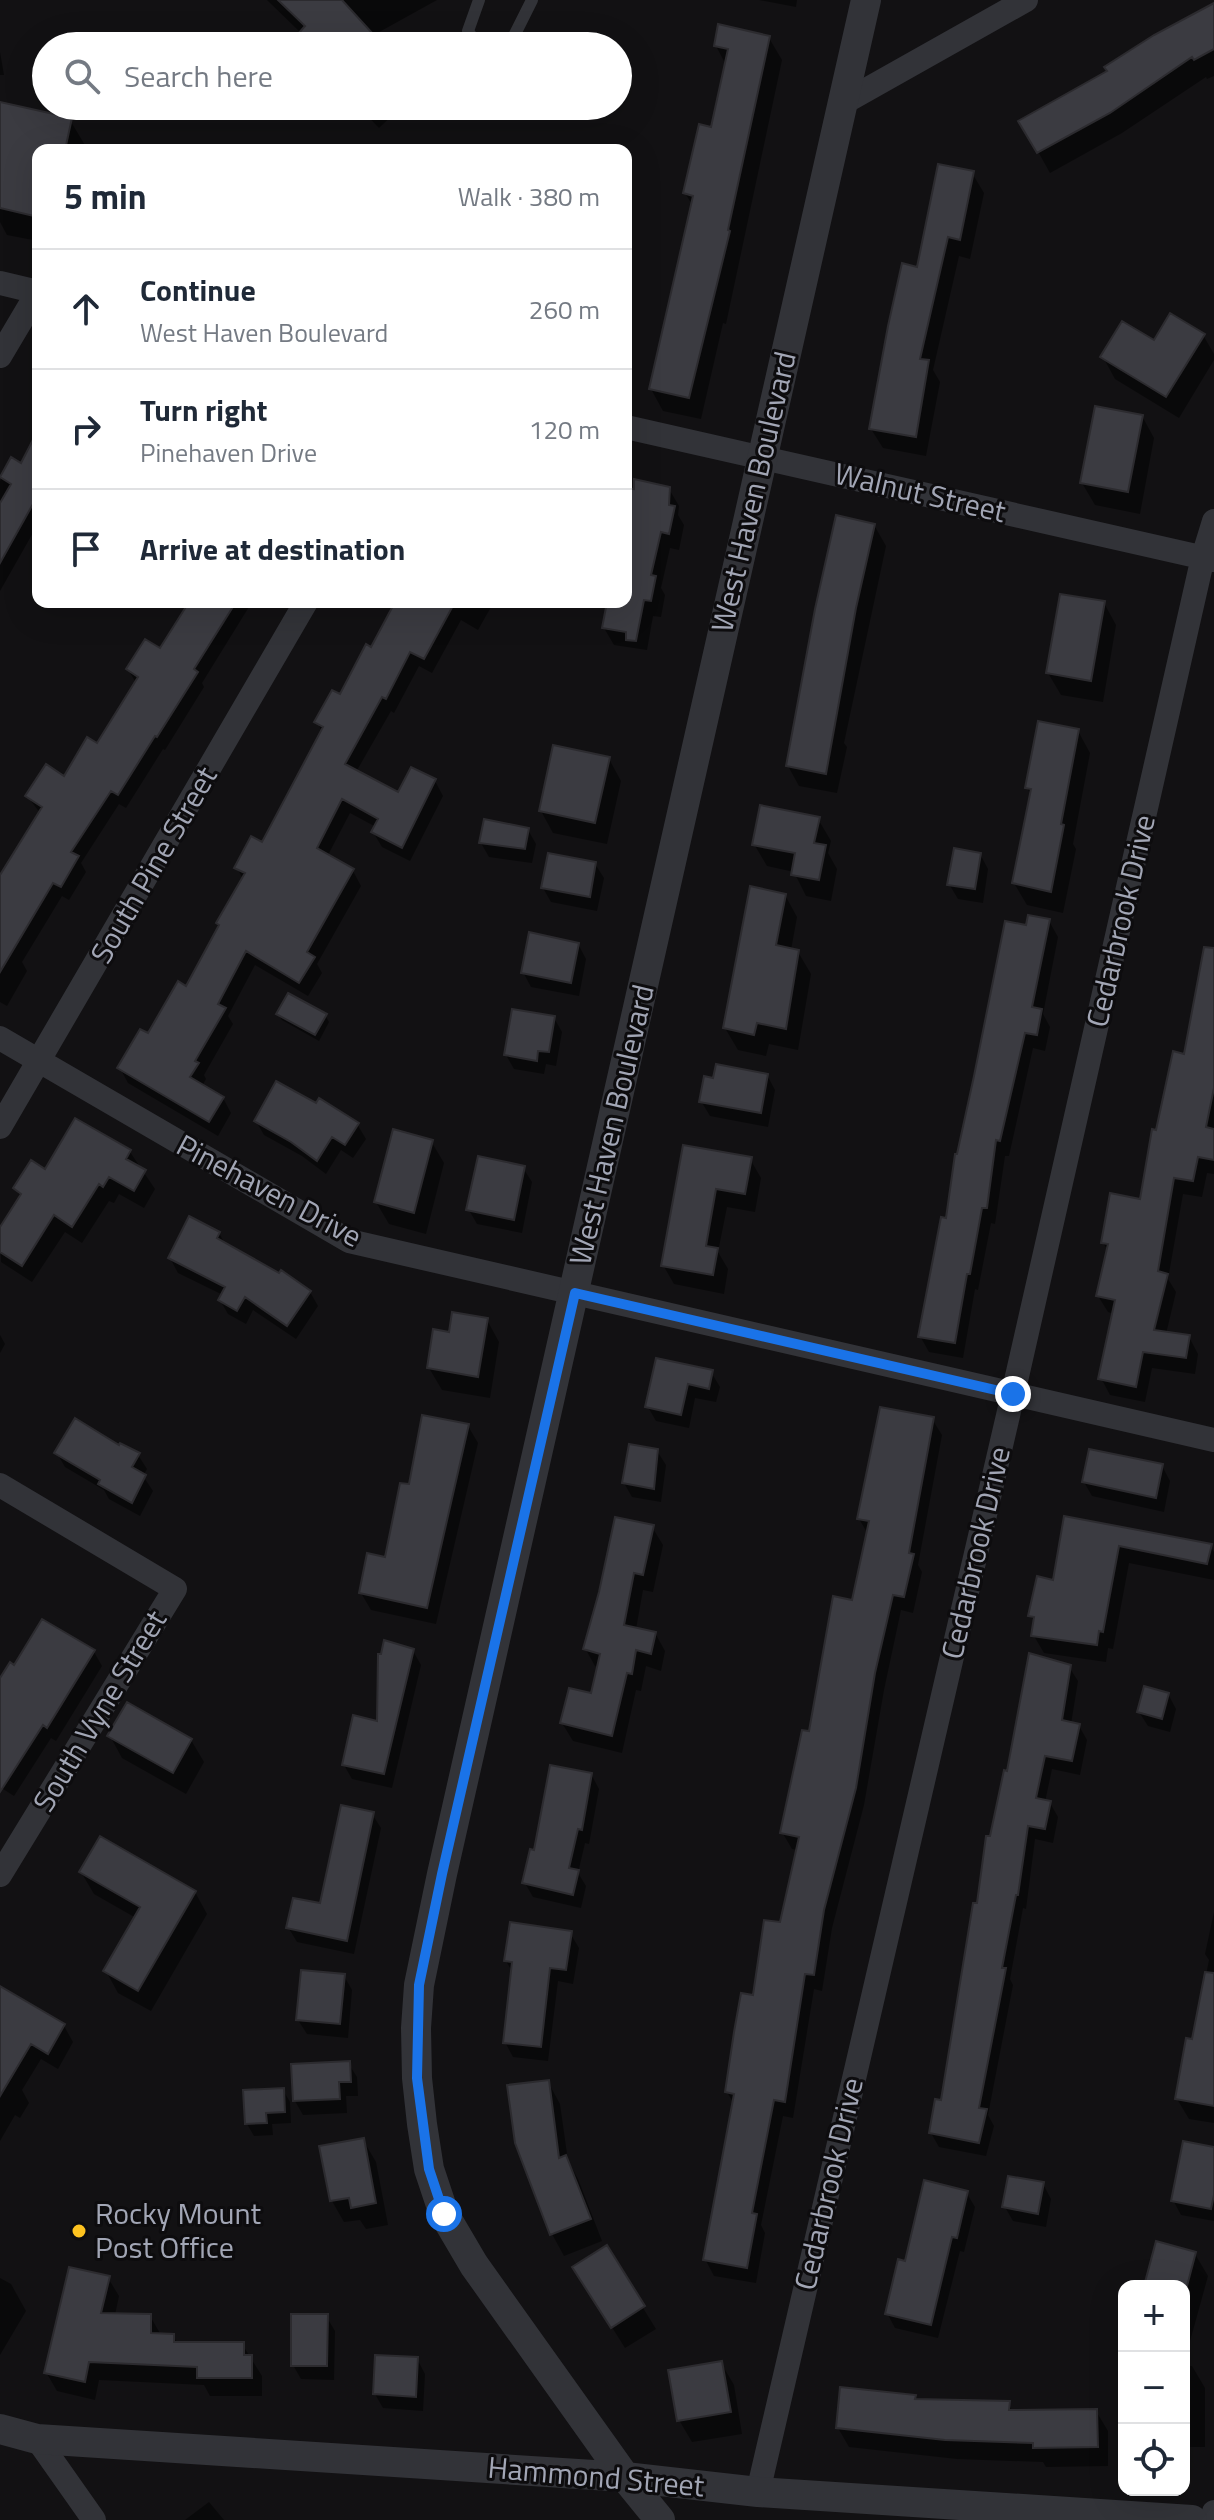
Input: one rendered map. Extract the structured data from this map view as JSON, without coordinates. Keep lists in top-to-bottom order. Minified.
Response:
{"streets":{"street":["West Haven Boulevard","Walnut Street","South Pine Street","Cedarbrook Drive","Pinehaven Drive","South Vyne Street","Hammond Street"]},"crossings":[["West Haven Boulevard","Walnut Street"],["West Haven Boulevard","Pinehaven Drive"],["West Haven Boulevard","Hammond Street"],["Walnut Street","Cedarbrook Drive"],["South Pine Street","Pinehaven Drive"],["Cedarbrook Drive","Pinehaven Drive"],["Cedarbrook Drive","Hammond Street"]],"places":["Rocky Mount Post Office"],"page":{"search":"Search here","heading":["5 min","Walk · 380 m"],"list":[["Continue","West Haven Boulevard","260 m"],["Turn right","Pinehaven Drive","120 m"],"Arrive at destination"],"map_buttons":["+","−"]}}
